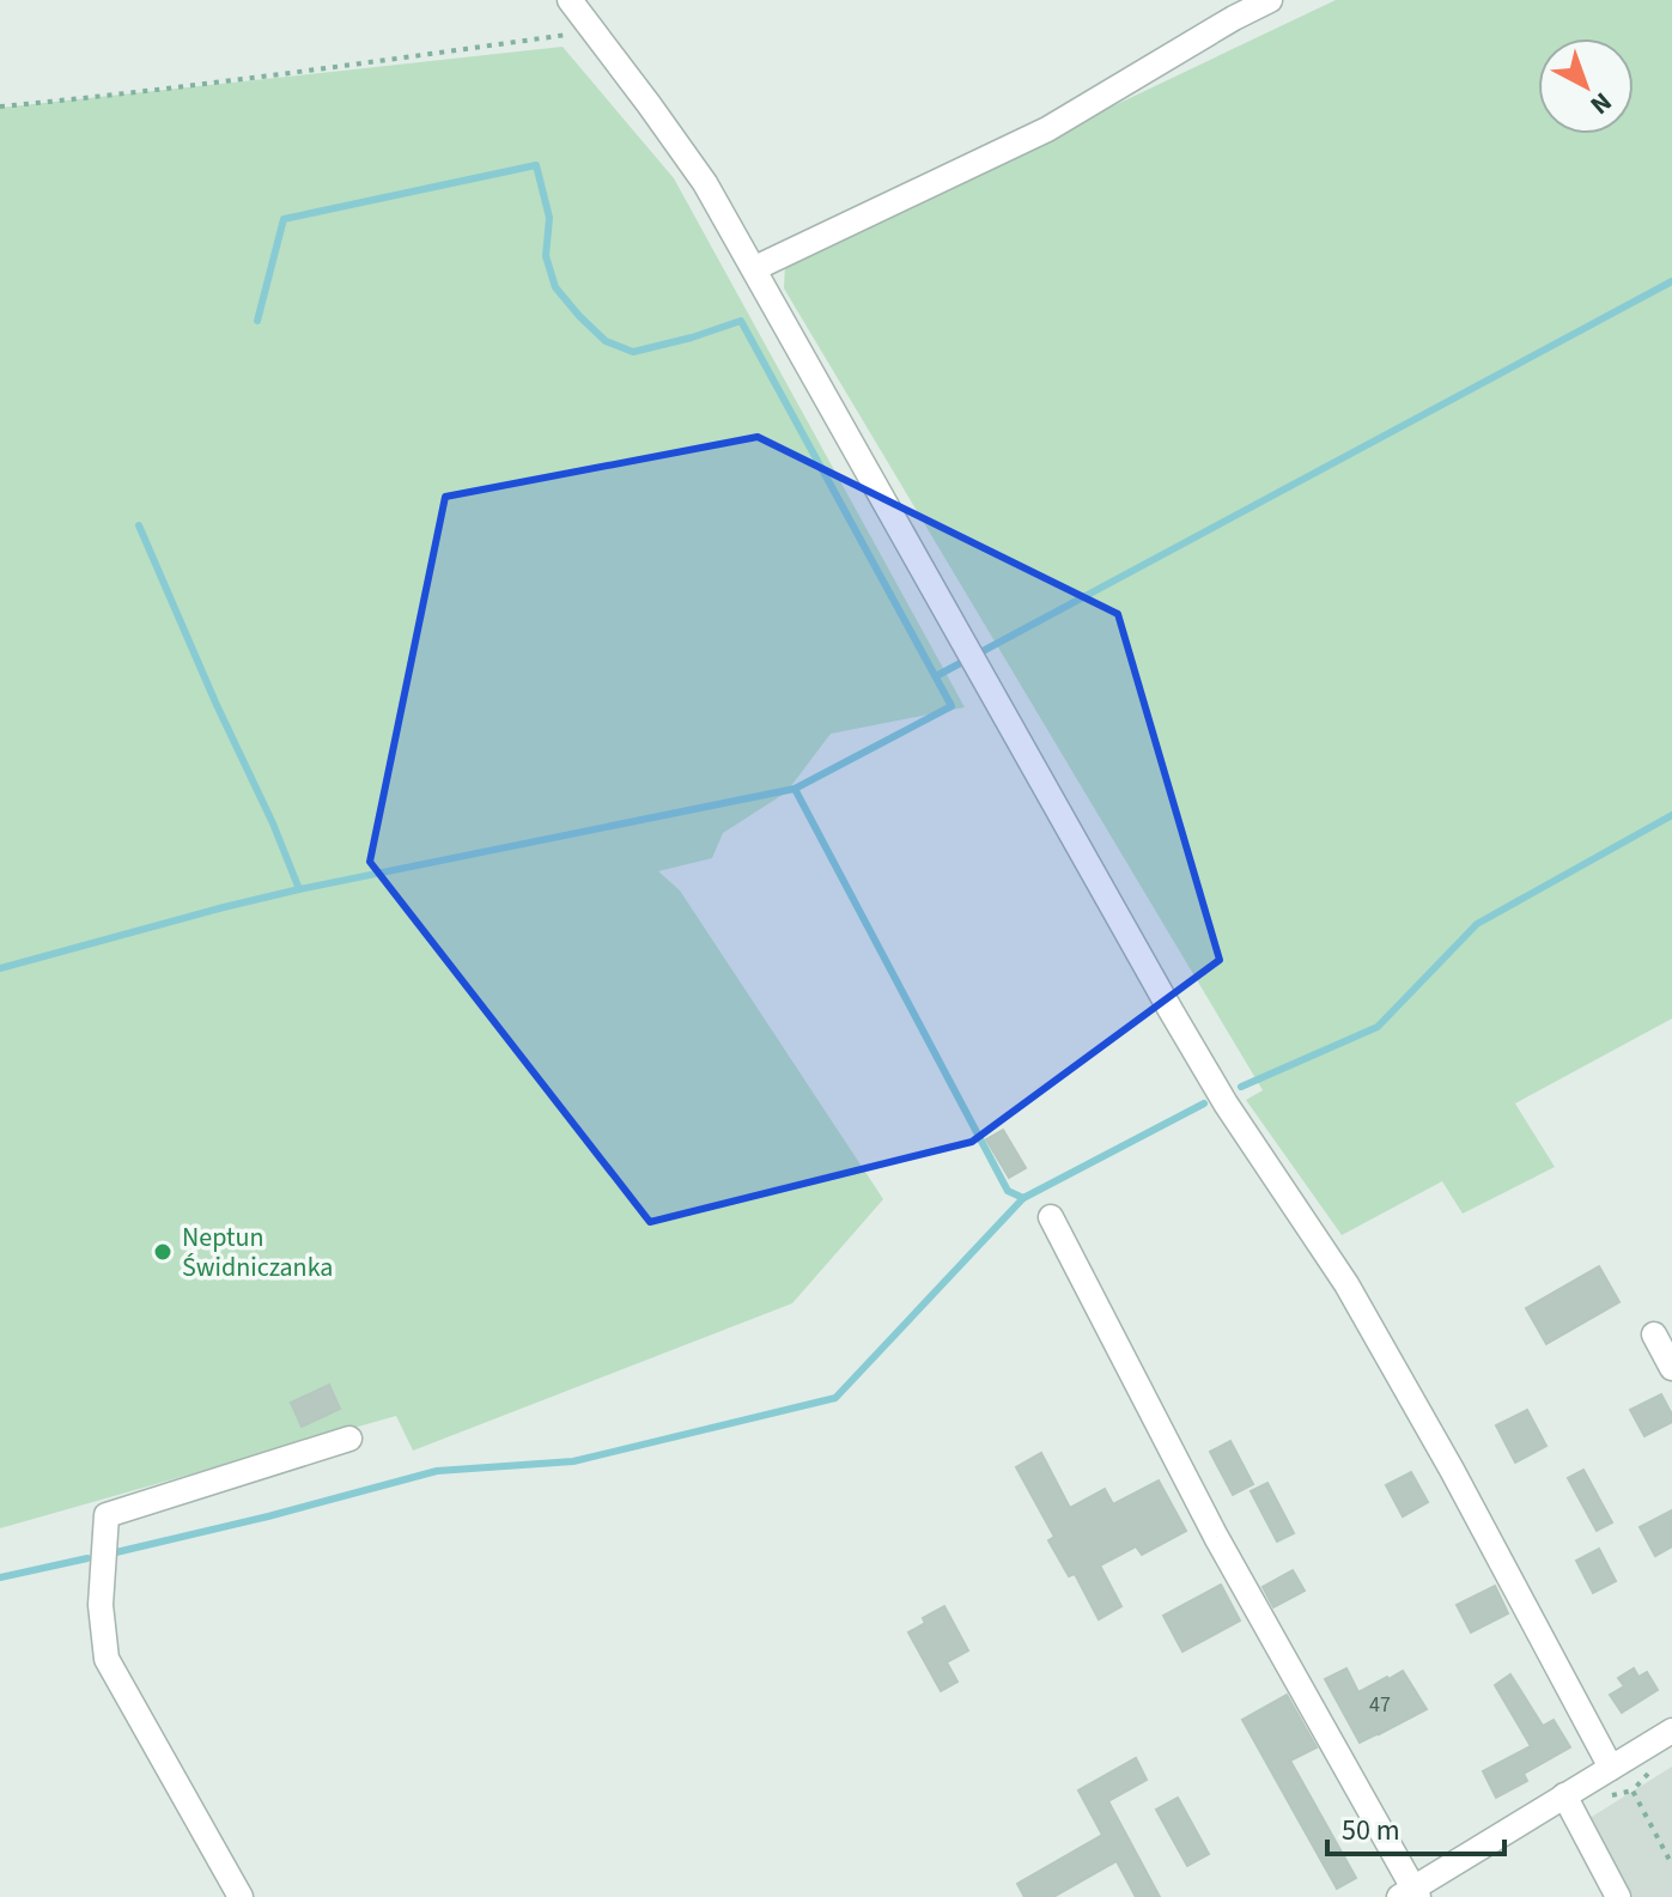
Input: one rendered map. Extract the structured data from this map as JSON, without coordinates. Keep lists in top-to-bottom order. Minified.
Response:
{"places":["Neptun Świdniczanka"],"house_numbers":["47"],"scale_bar":"50 m","north":"bottom right"}
